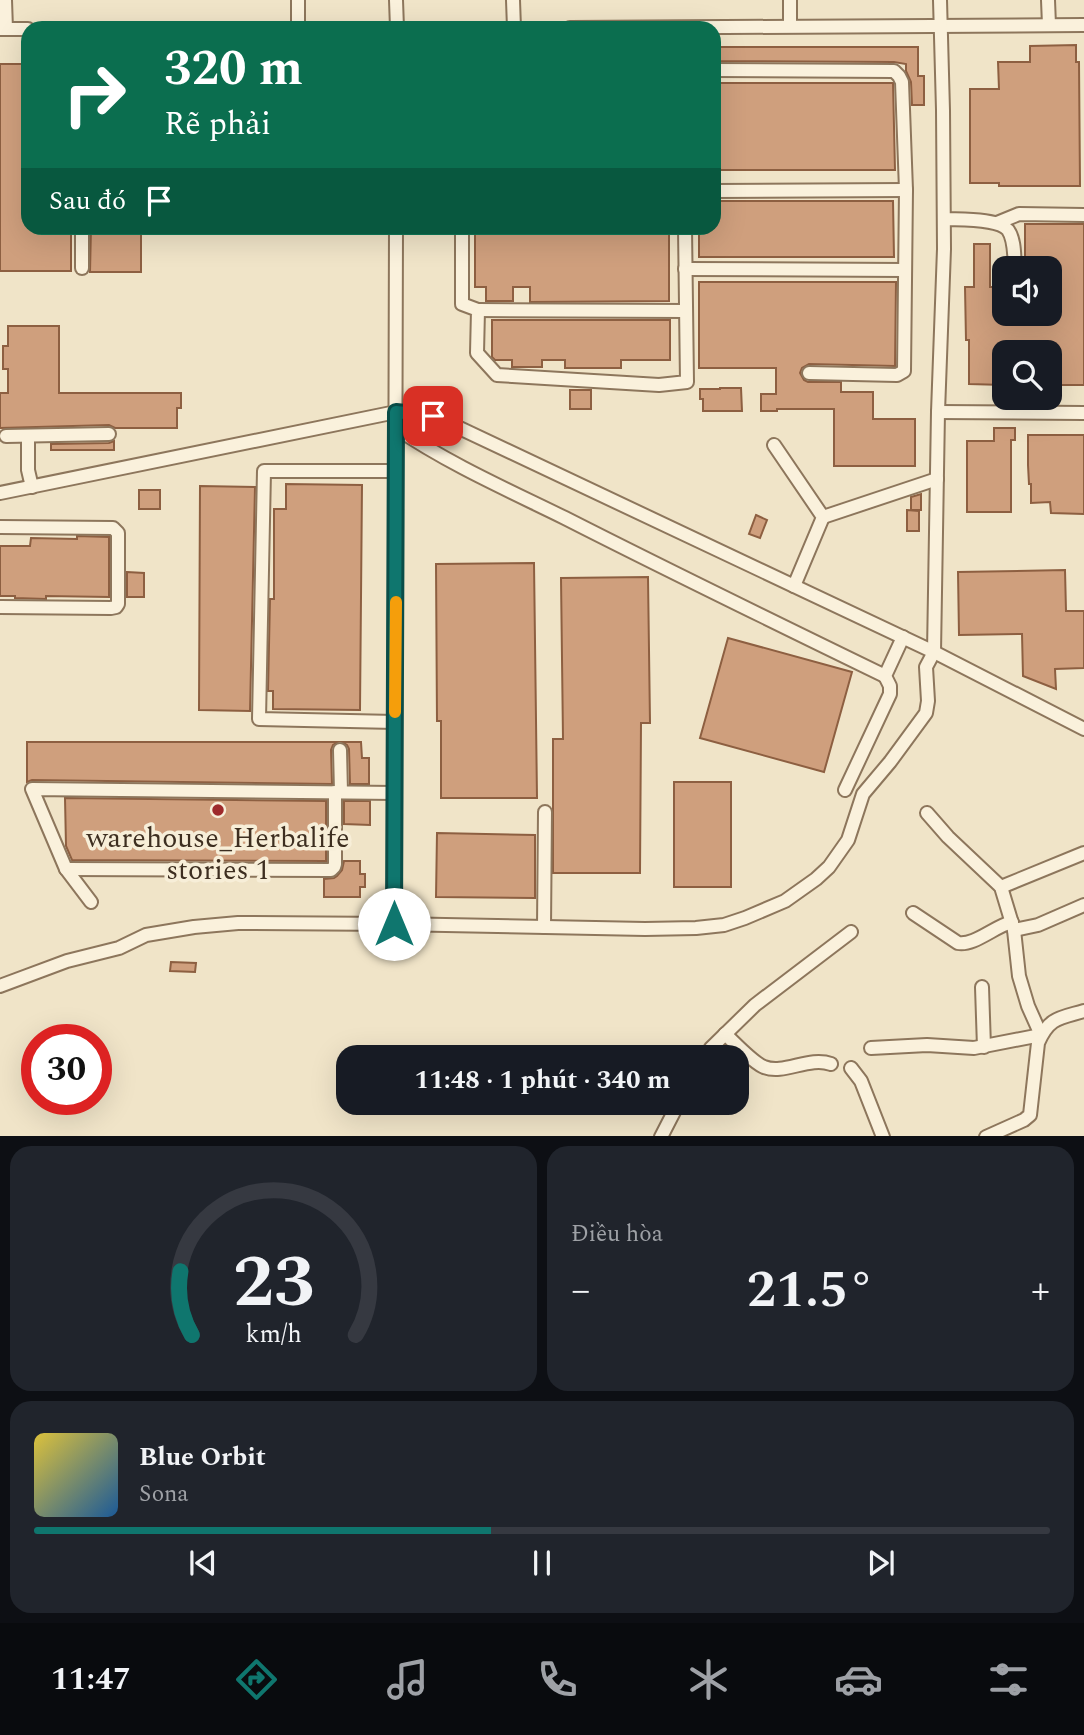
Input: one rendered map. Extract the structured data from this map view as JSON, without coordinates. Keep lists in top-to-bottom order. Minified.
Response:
{"places":["warehouse_Herbalife stories 1"],"page":{"turn":["320 m","Rẽ phải"],"then":"Sau đó","limit":"30","trip":"11:48 · 1 phút · 340 m","tile":"Điều hòa","heat":["−","21.5°","+"],"song":["Blue Orbit","Sona"],"tabs":"11:47","gauge":["23","km/h"]}}
